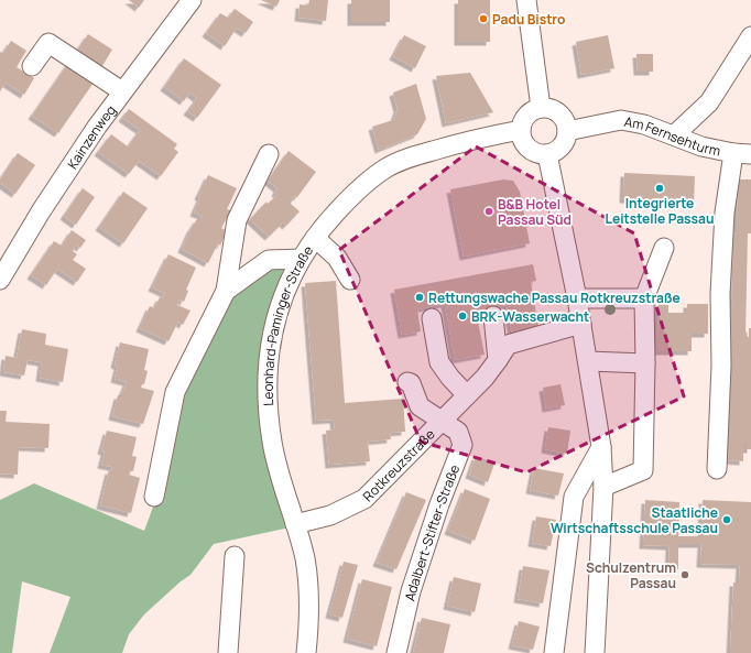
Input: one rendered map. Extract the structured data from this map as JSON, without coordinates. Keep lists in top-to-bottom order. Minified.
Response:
{"streets":{"street":["Kainzenweg","Am Fernsehturm","Leonhard-Paminger-Straße","Rotkreuzstraße","Adalbert-Stifter-Straße"]},"crossings":[["Am Fernsehturm","Leonhard-Paminger-Straße"],["Leonhard-Paminger-Straße","Rotkreuzstraße"],["Rotkreuzstraße","Adalbert-Stifter-Straße"]],"places":["Padu Bistro","Integrierte Leitstelle Passau","B&B Hotel Passau Süd","Rettungswache Passau Rotkreuzstraße","BRK-Wasserwacht","Staatliche Wirtschaftsschule Passau","Schulzentrum Passau"]}
